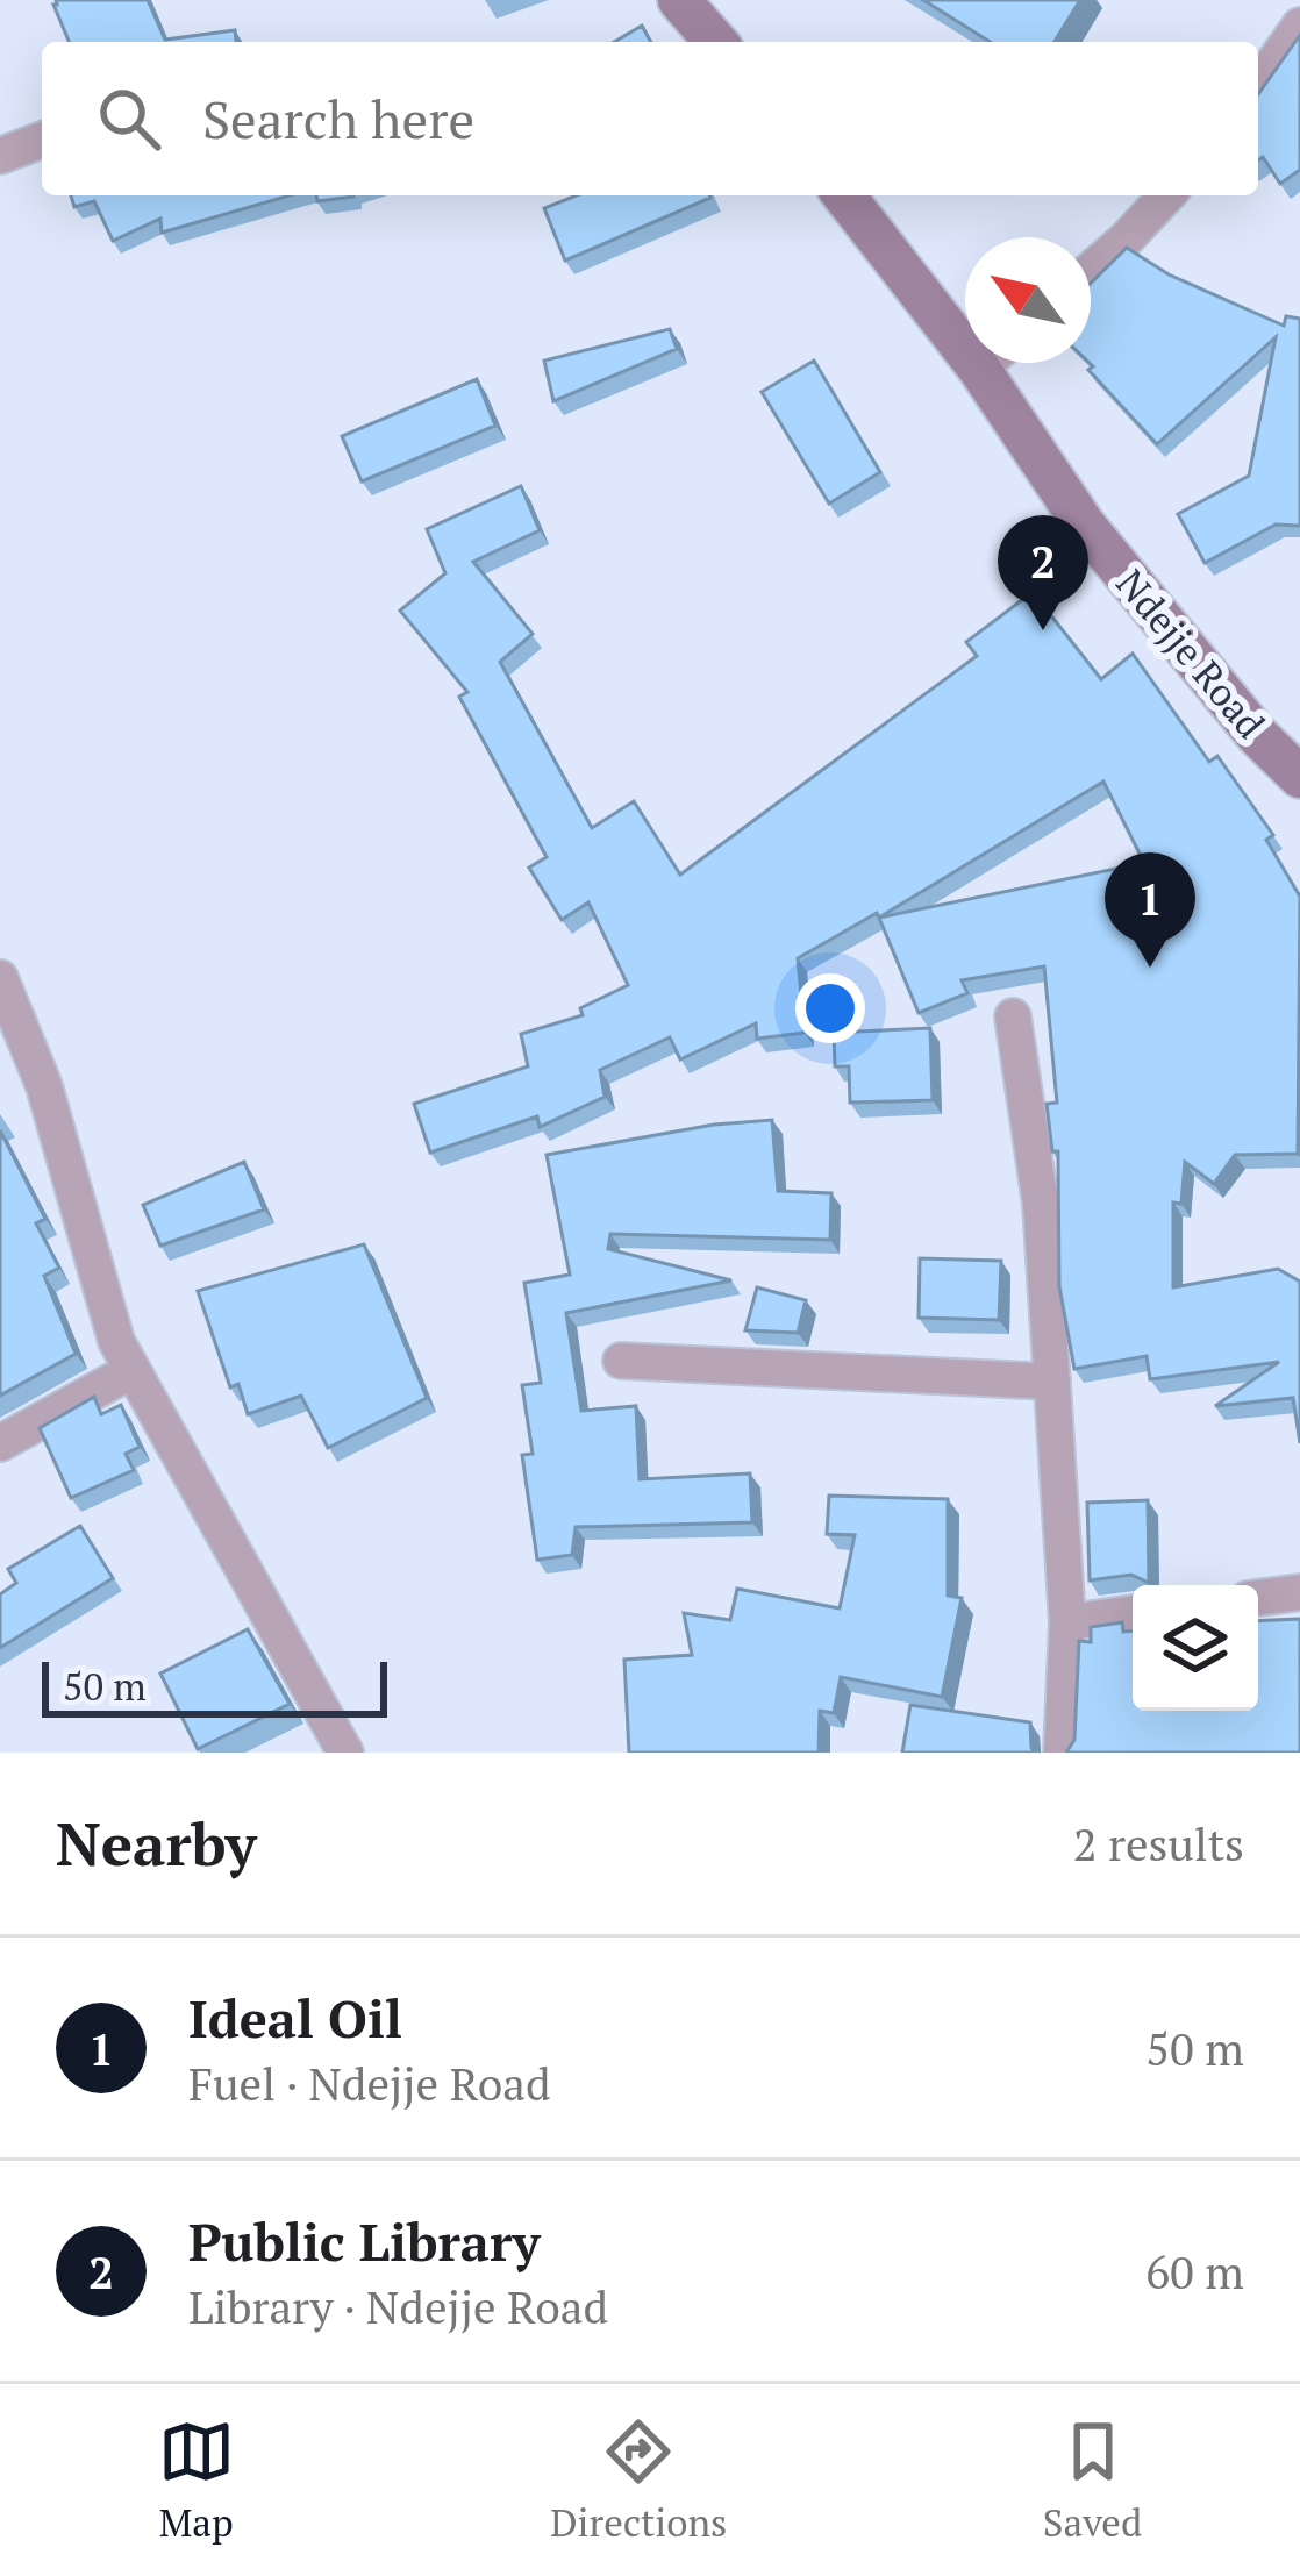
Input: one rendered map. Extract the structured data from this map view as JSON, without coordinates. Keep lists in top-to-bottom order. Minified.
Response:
{"streets":{"street":["Ndejje Road"]},"scale_bar":"50 m","north":"top left","page":{"search":"Search here","pins":["2","1"],"scale":"50 m","heading":["Nearby","2 results"],"list":[{"mark":"1","name":"Ideal Oil","note":"Fuel · Ndejje Road","value":"50 m"},{"mark":"2","name":"Public Library","note":"Library · Ndejje Road","value":"60 m"}],"nav":["Map","Directions","Saved"]}}
